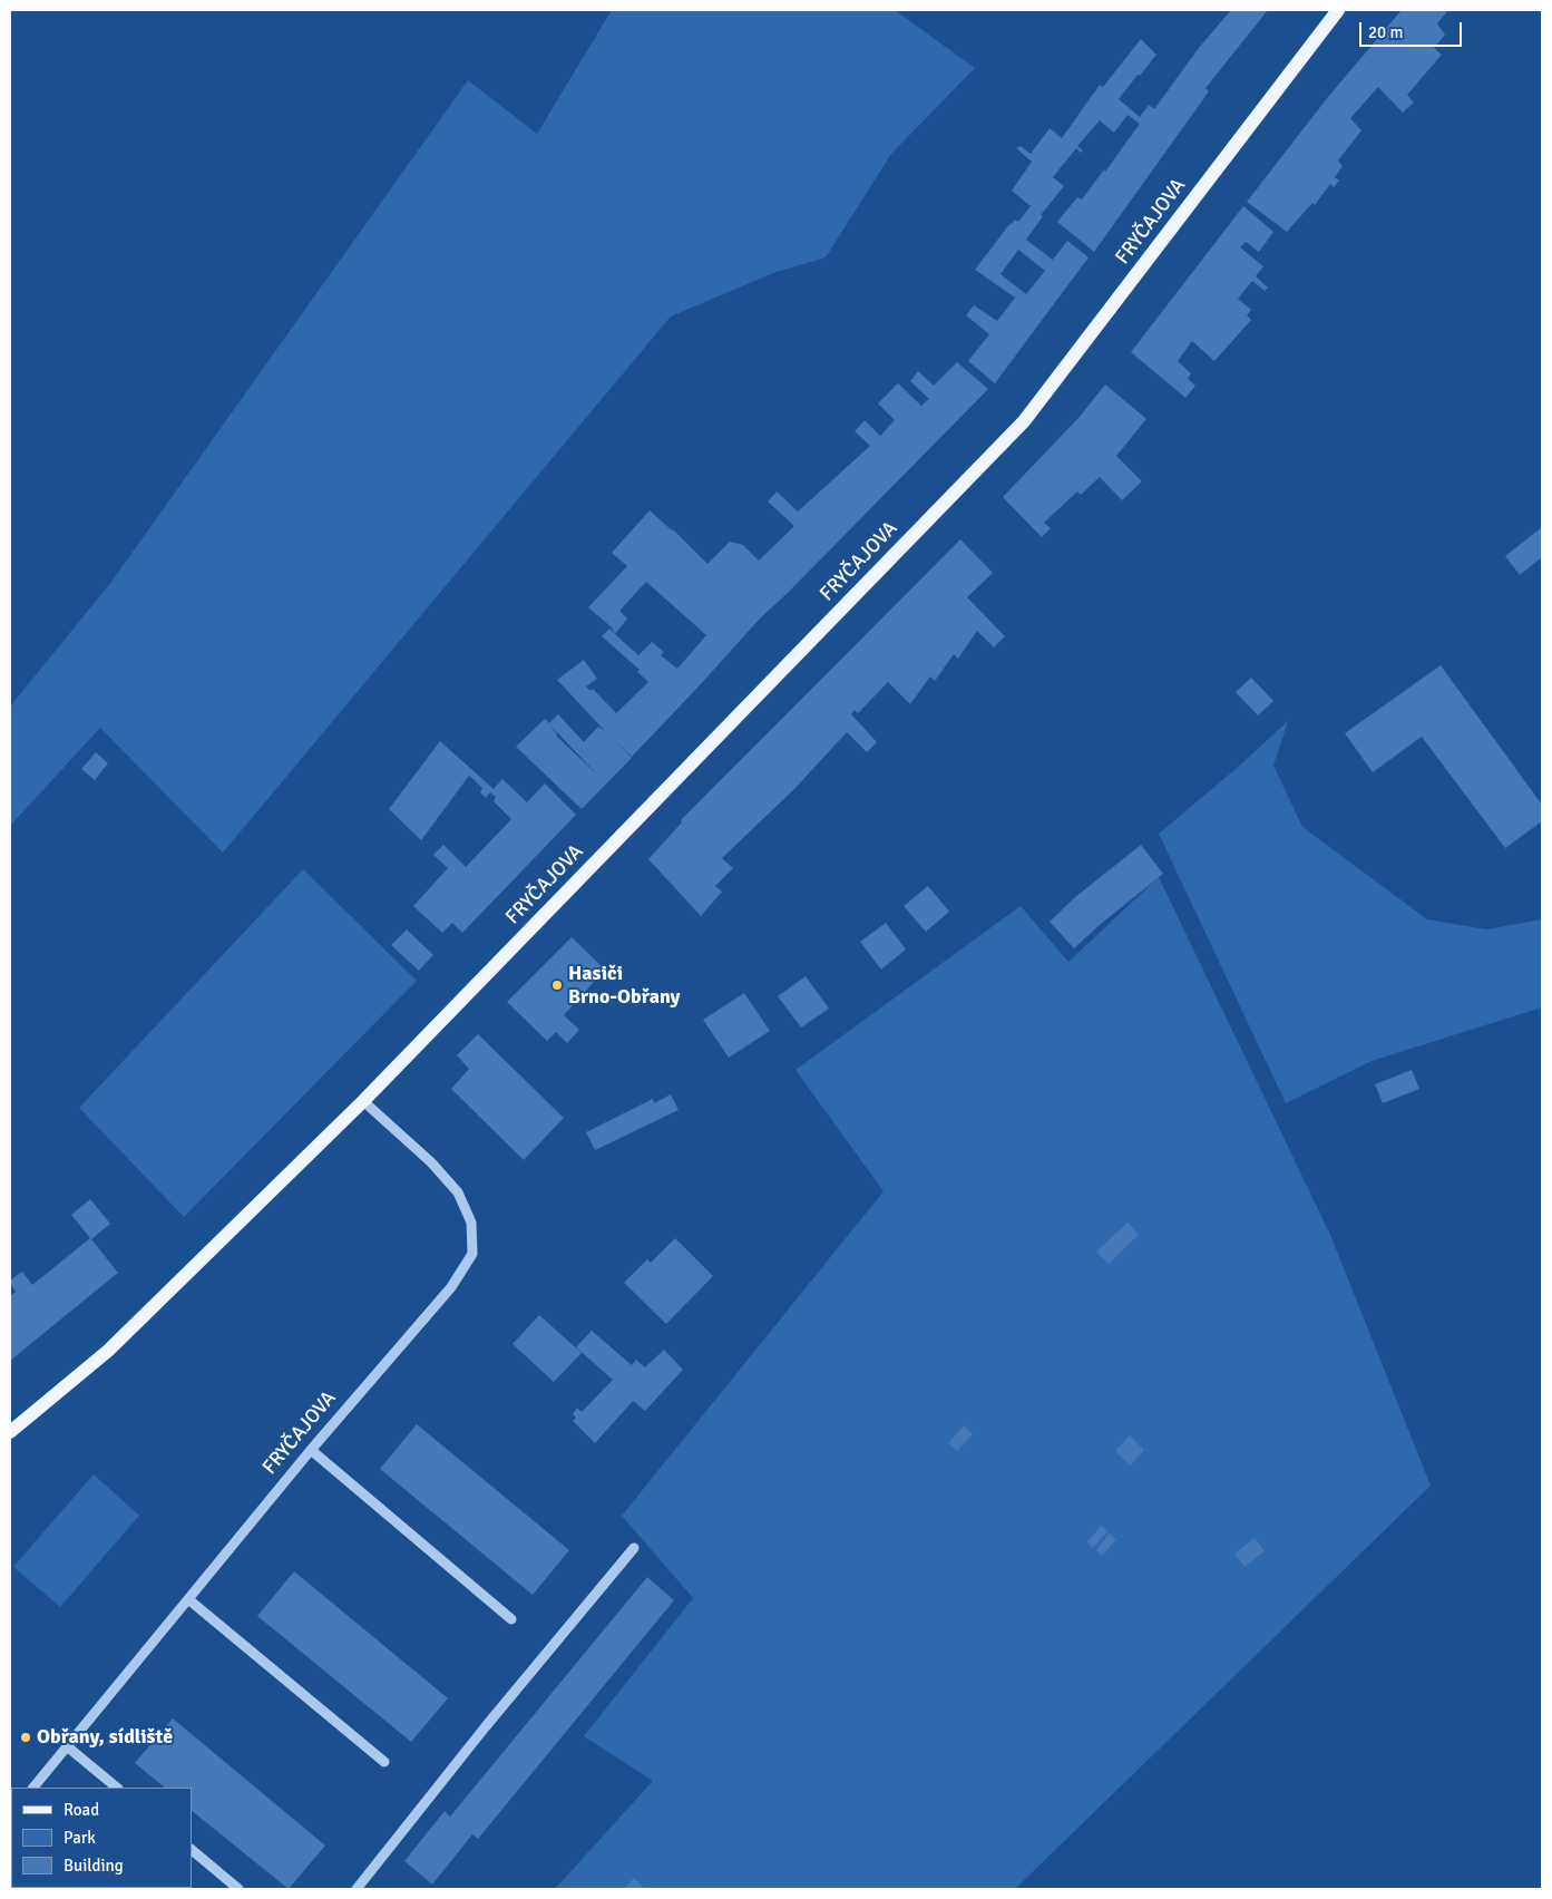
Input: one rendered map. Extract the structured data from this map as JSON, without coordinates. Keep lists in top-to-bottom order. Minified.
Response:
{"streets":{"main road":["FRYČAJOVA"]},"places":["Hasiči Brno-Obřany","Obřany, sídliště"],"legend":["Road","Park","Building"],"scale_bar":"20 m"}
